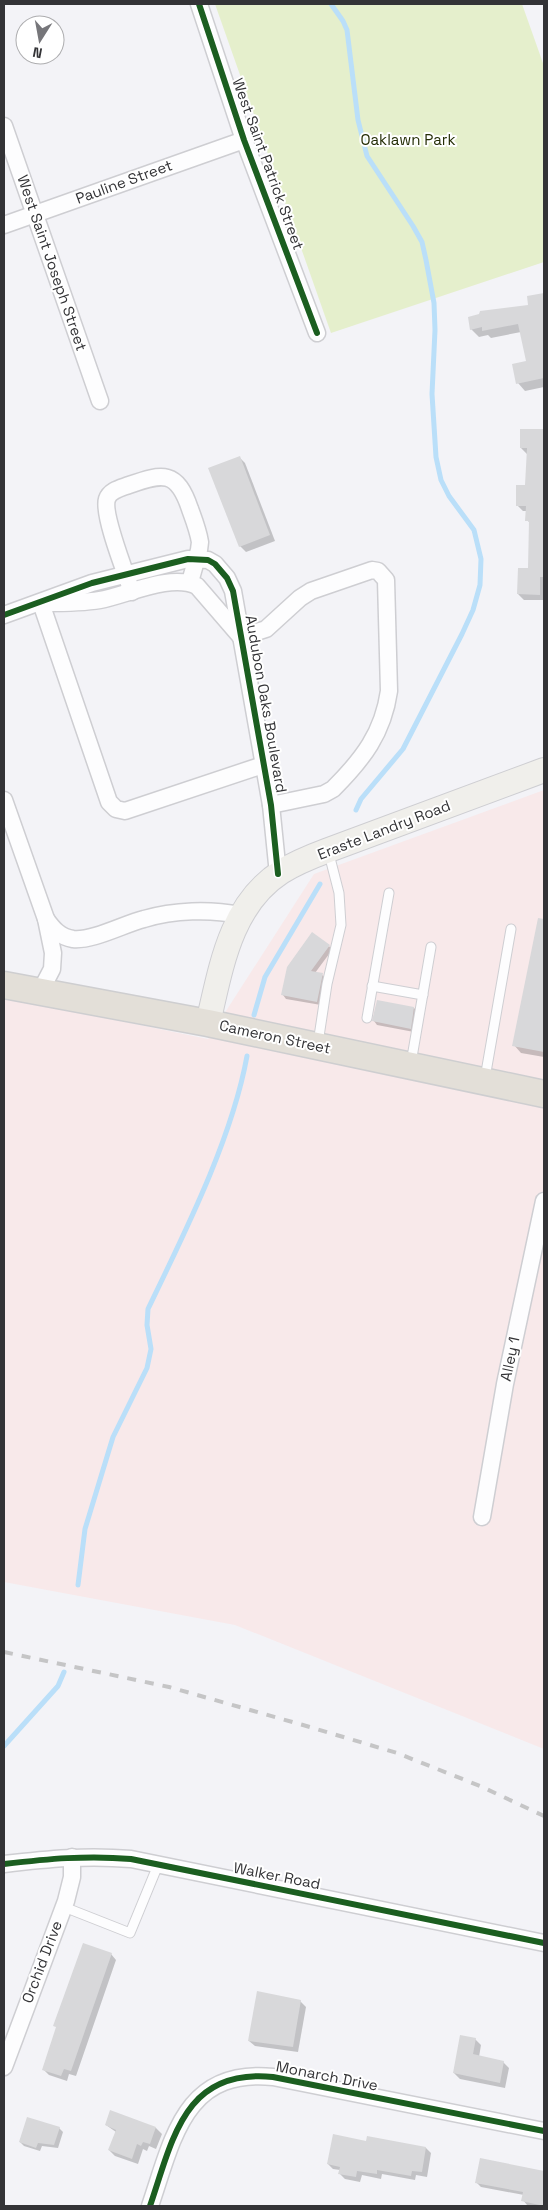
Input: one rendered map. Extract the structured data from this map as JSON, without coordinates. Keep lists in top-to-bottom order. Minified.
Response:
{"streets":{"main road":["Cameron Street"],"street":["West Saint Patrick Street","Pauline Street","West Saint Joseph Street","Audubon Oaks Boulevard","Eraste Landry Road","Alley 1","Walker Road","Orchid Drive","Monarch Drive"]},"crossings":[["West Saint Patrick Street","Pauline Street"],["Pauline Street","West Saint Joseph Street"],["Audubon Oaks Boulevard","Eraste Landry Road"],["Eraste Landry Road","Cameron Street"],["Walker Road","Orchid Drive"]],"parks":["Oaklawn Park"],"north":"bottom"}
